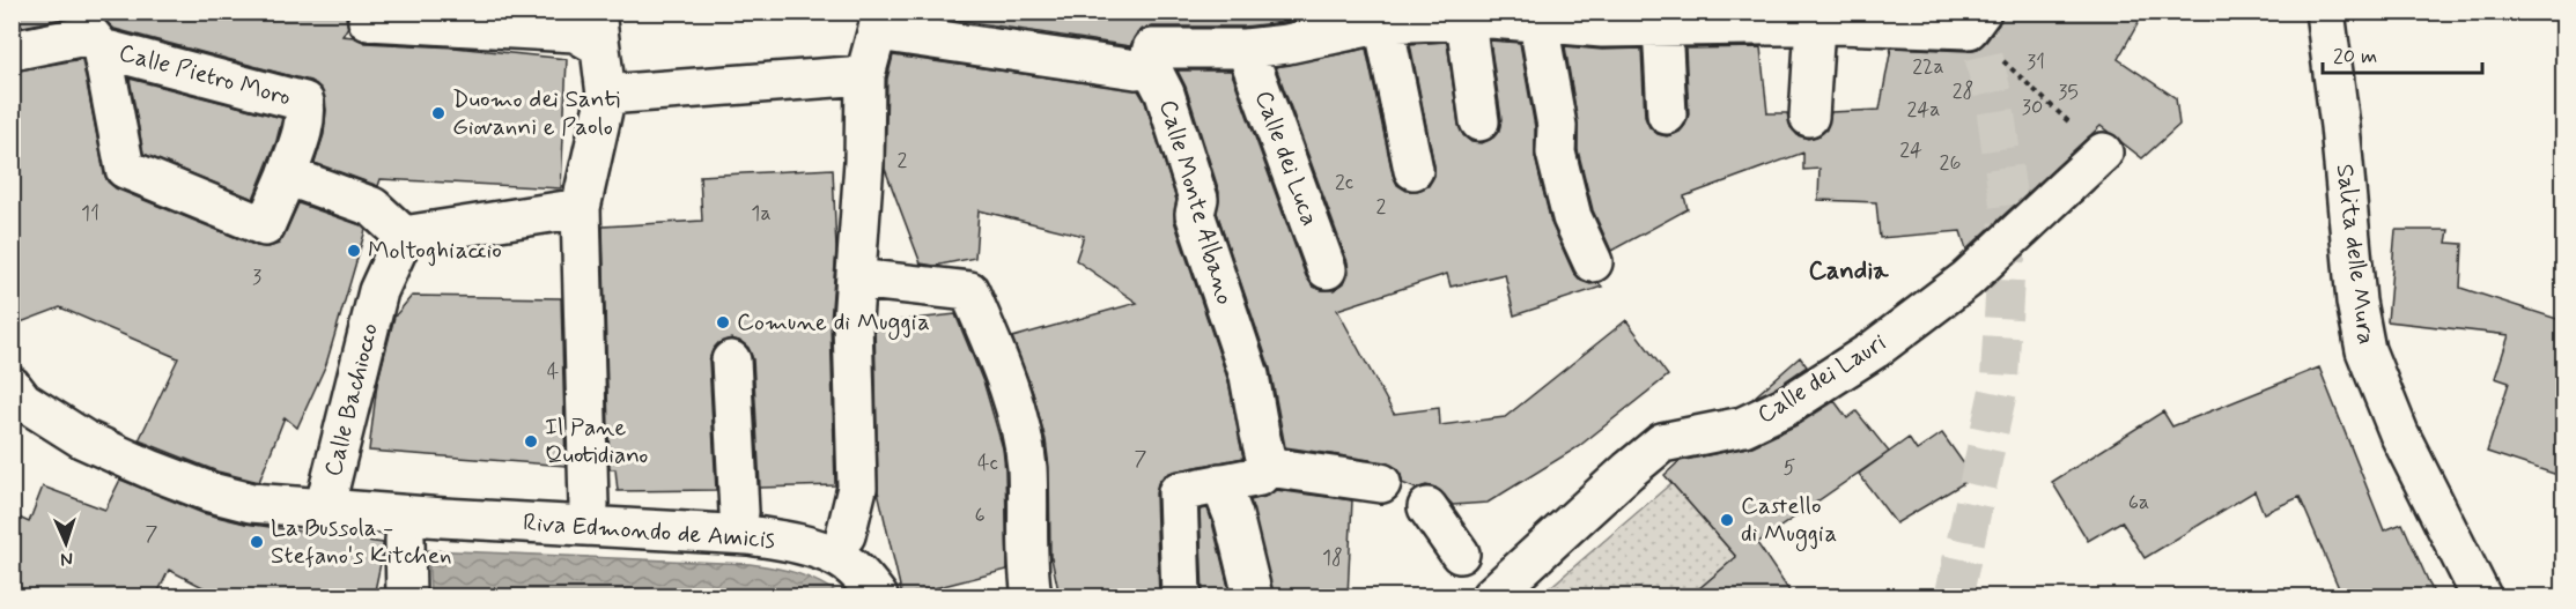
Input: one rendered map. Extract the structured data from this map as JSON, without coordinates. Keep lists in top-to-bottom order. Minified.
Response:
{"streets":{"street":["Calle Pietro Moro","Calle dei Luca","Calle Monte Albano","Salita delle Mura","Calle dei Lauri","Calle Bachiocco","Riva Edmondo de Amicis"]},"crossings":[["Calle Bachiocco","Riva Edmondo de Amicis"]],"districts":["Candia"],"places":["Duomo dei Santi Giovanni e Paolo","Moltoghiaccio","Comune di Muggia","Il Pane Quotidiano","Castello di Muggia","La Bussola - Stefano's Kitchen"],"house_numbers":["31","22a","28","35","30","24a","24","2","26","2c","2","11","1a","3","4","7","4c","5","6a","6","7","18"],"scale_bar":"20 m","north":"bottom"}
